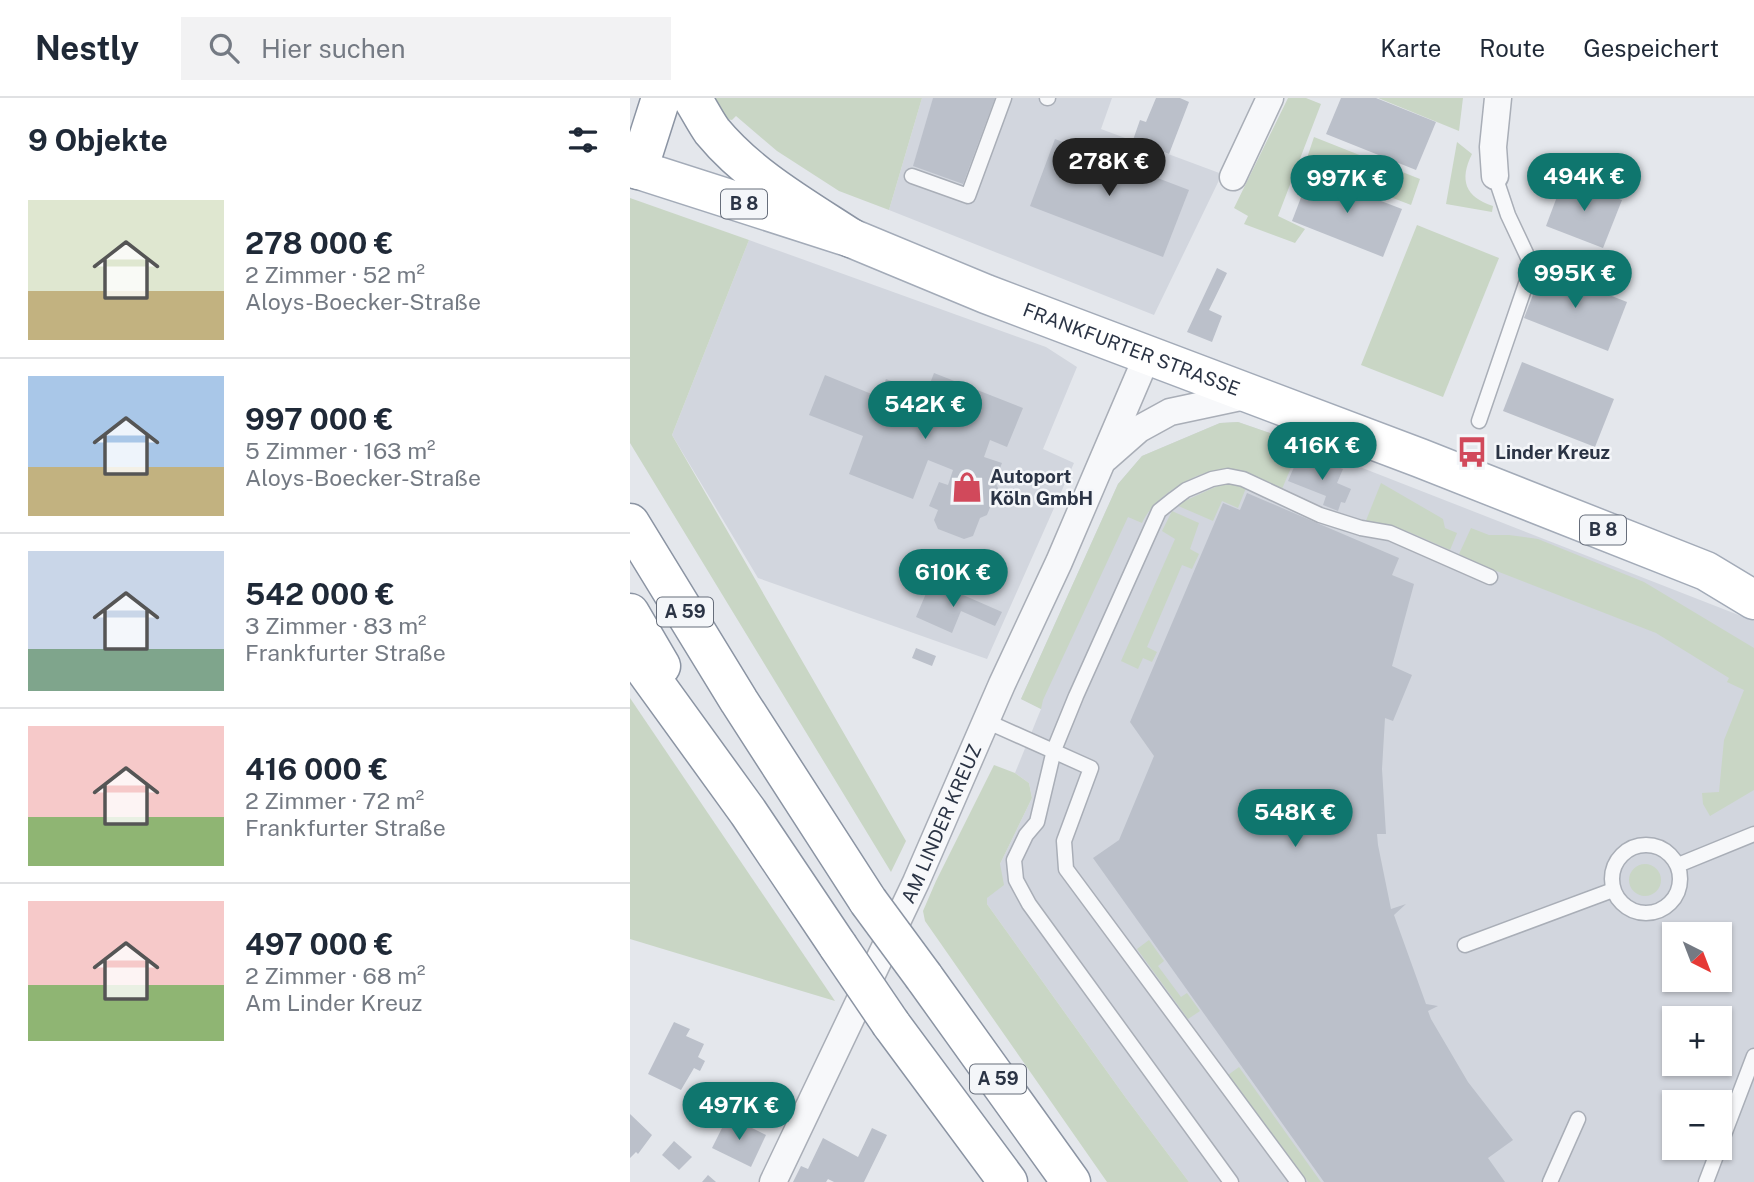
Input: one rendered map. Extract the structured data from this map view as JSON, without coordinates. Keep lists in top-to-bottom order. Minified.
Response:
{"streets":{"main road":["B 8","FRANKFURTER STRASSE","A 59"],"street":["AM LINDER KREUZ"]},"crossings":[["FRANKFURTER STRASSE","AM LINDER KREUZ"]],"places":{"bus stop":["Linder Kreuz"],"shop":["Autoport Köln GmbH"]},"north":"bottom right","page":{"header":"Nestly","search":"Hier suchen","nav":["Karte","Route","Gespeichert"],"heading":"9 Objekte","price":["278K €","494K €","997K €","995K €","542K €","416K €","610K €","548K €","497K €"],"list":[{"name":"278 000 €","note":"2 Zimmer · 52 m² · Aloys-Boecker-Straße"},{"name":"997 000 €","note":"5 Zimmer · 163 m² · Aloys-Boecker-Straße"},{"name":"542 000 €","note":"3 Zimmer · 83 m² · Frankfurter Straße"},{"name":"416 000 €","note":"2 Zimmer · 72 m² · Frankfurter Straße"},{"name":"497 000 €","note":"2 Zimmer · 68 m² · Am Linder Kreuz"}],"map_buttons":["+","−"]}}
